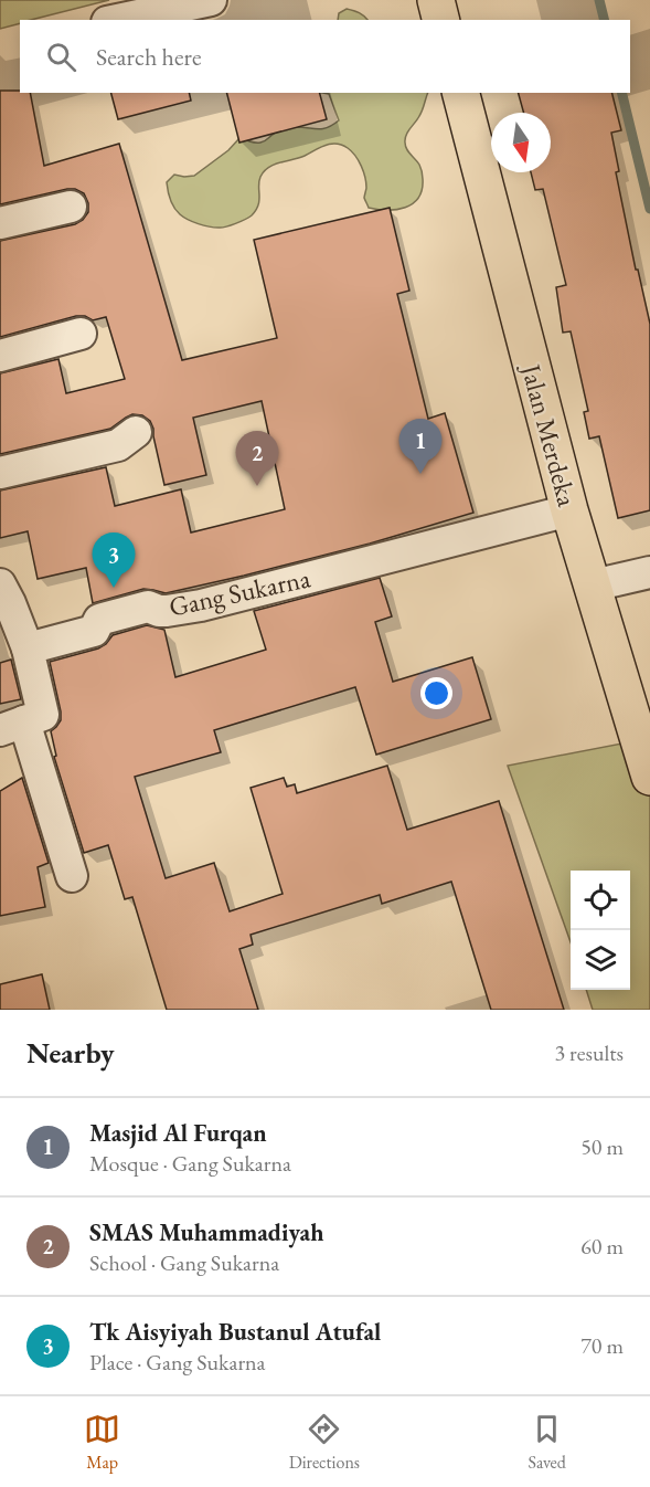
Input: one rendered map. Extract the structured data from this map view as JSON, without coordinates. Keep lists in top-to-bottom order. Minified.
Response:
{"streets":{"main road":["Jalan Merdeka"],"street":["Gang Sukarna"]},"crossings":[["Jalan Merdeka","Gang Sukarna"]],"north":"bottom","page":{"search":"Search here","pins":["1","2","3"],"heading":["Nearby","3 results"],"list":[{"mark":"1","name":"Masjid Al Furqan","note":"Mosque · Gang Sukarna","value":"50 m"},{"mark":"2","name":"SMAS Muhammadiyah","note":"School · Gang Sukarna","value":"60 m"},{"mark":"3","name":"Tk Aisyiyah Bustanul Atufal","note":"Place · Gang Sukarna","value":"70 m"}],"nav":["Map","Directions","Saved"]}}
